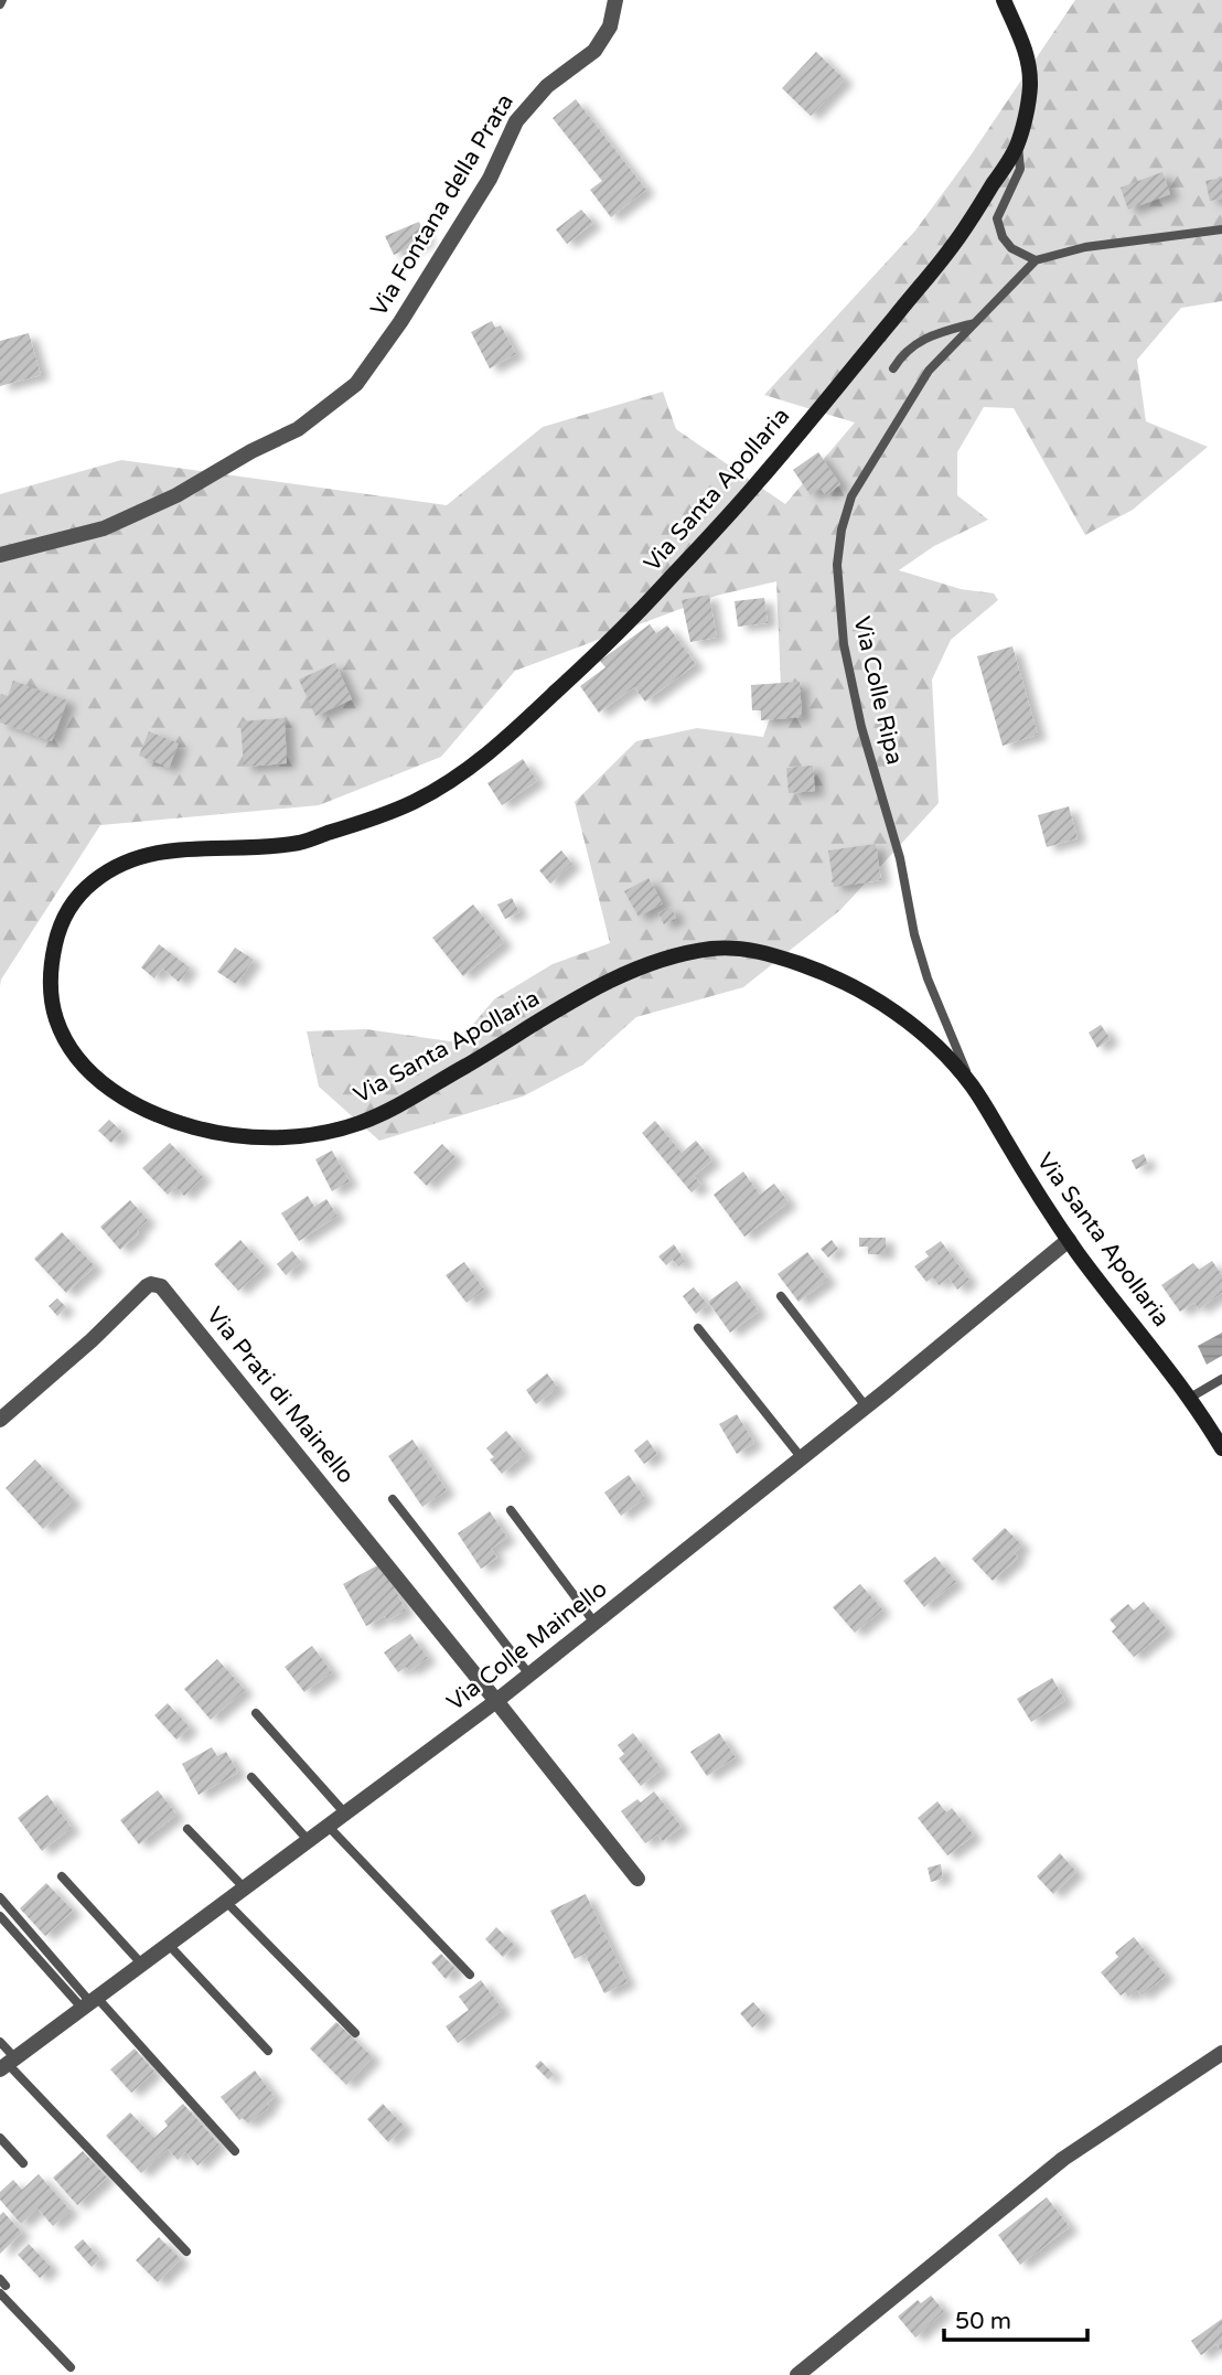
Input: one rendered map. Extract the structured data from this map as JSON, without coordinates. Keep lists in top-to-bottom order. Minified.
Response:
{"streets":{"street":["Via Fontana della Prata","Via Santa Apollaria","Via Prati di Mainello","Via Colle Mainello"],"lane":["Via Colle Ripa"]},"crossings":[["Via Santa Apollaria","Via Colle Ripa"],["Via Santa Apollaria","Via Colle Mainello"],["Via Prati di Mainello","Via Colle Mainello"]],"scale_bar":"50 m"}
